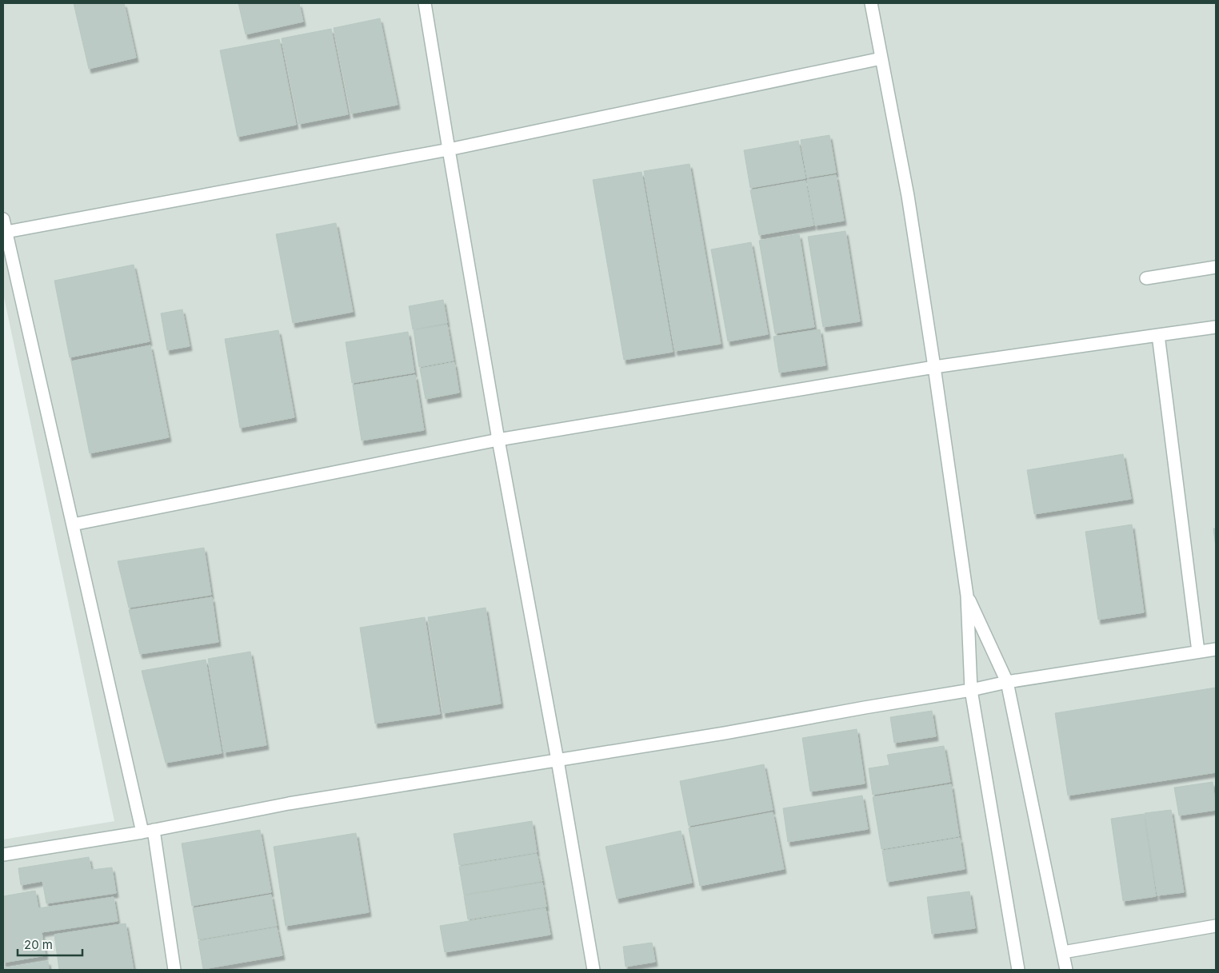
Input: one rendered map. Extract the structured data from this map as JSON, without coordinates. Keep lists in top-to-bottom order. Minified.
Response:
{"scale_bar":"20 m"}
